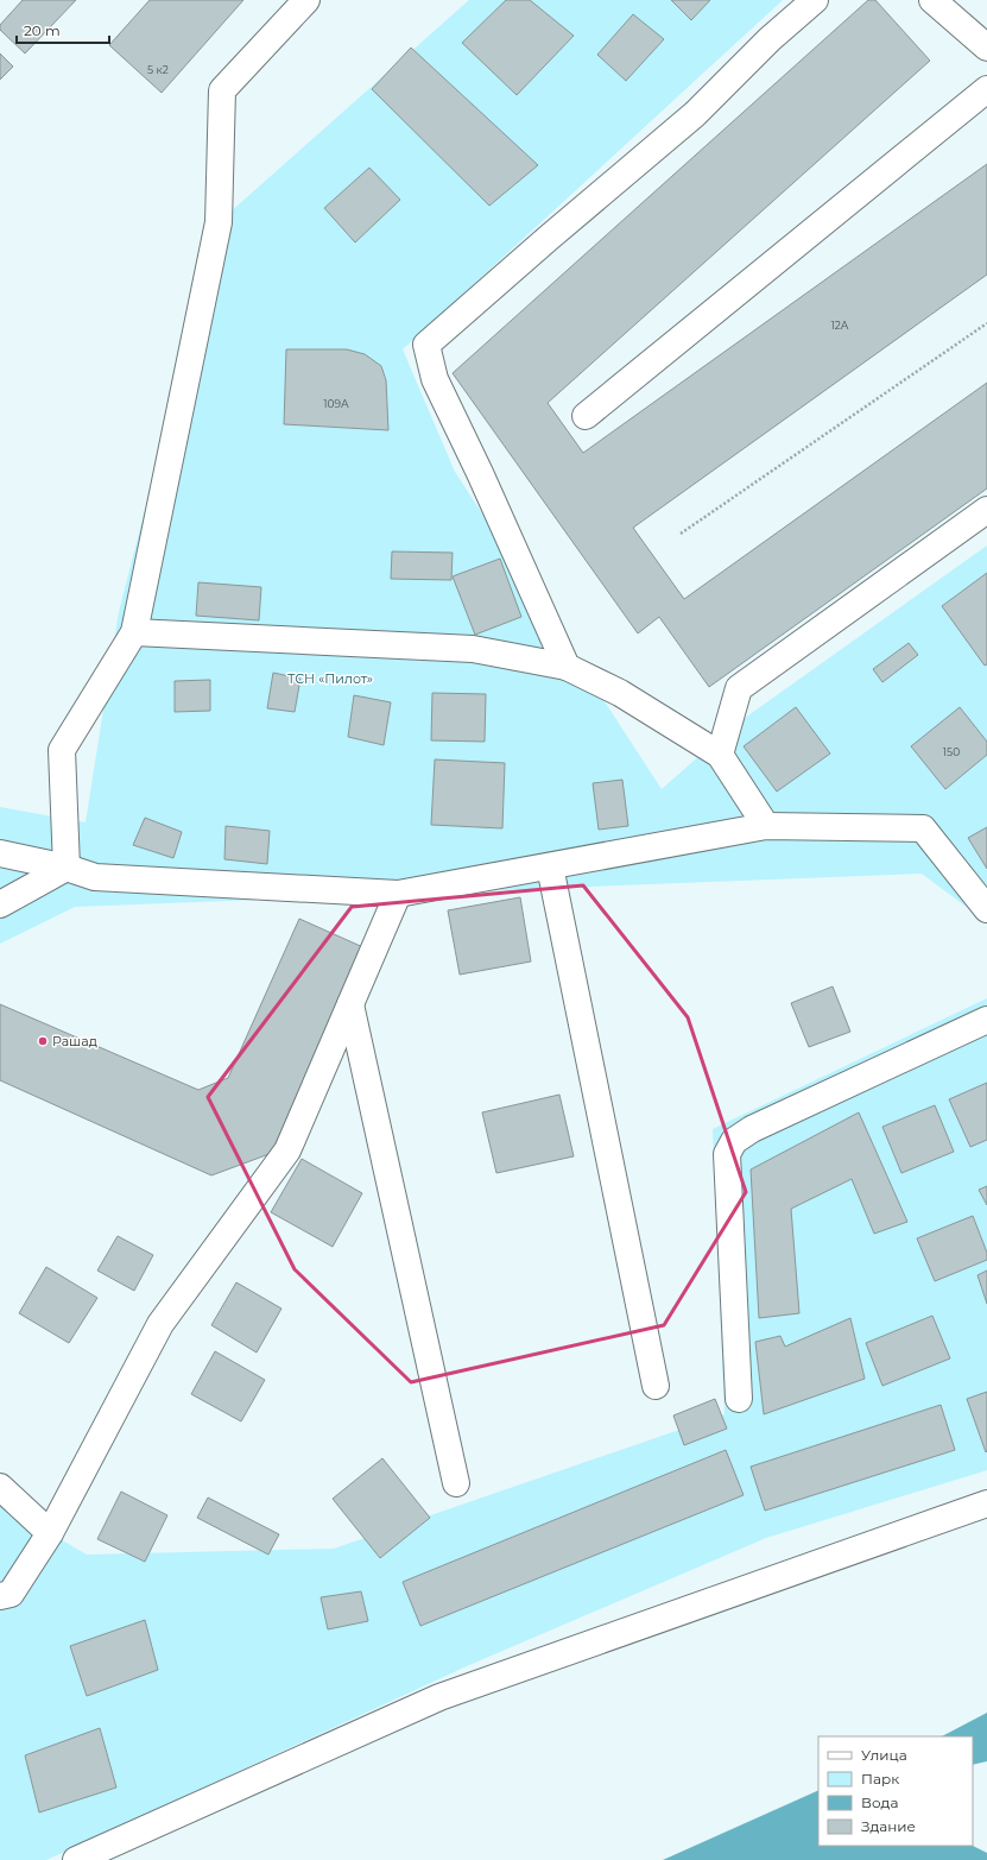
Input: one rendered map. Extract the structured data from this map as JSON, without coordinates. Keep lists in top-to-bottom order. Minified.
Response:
{"parks":["ТСН «Пилот»"],"places":["Рашад"],"house_numbers":["5 к2","12А","109А","150"],"legend":["Улица","Парк","Вода","Здание"],"scale_bar":"20 m"}
